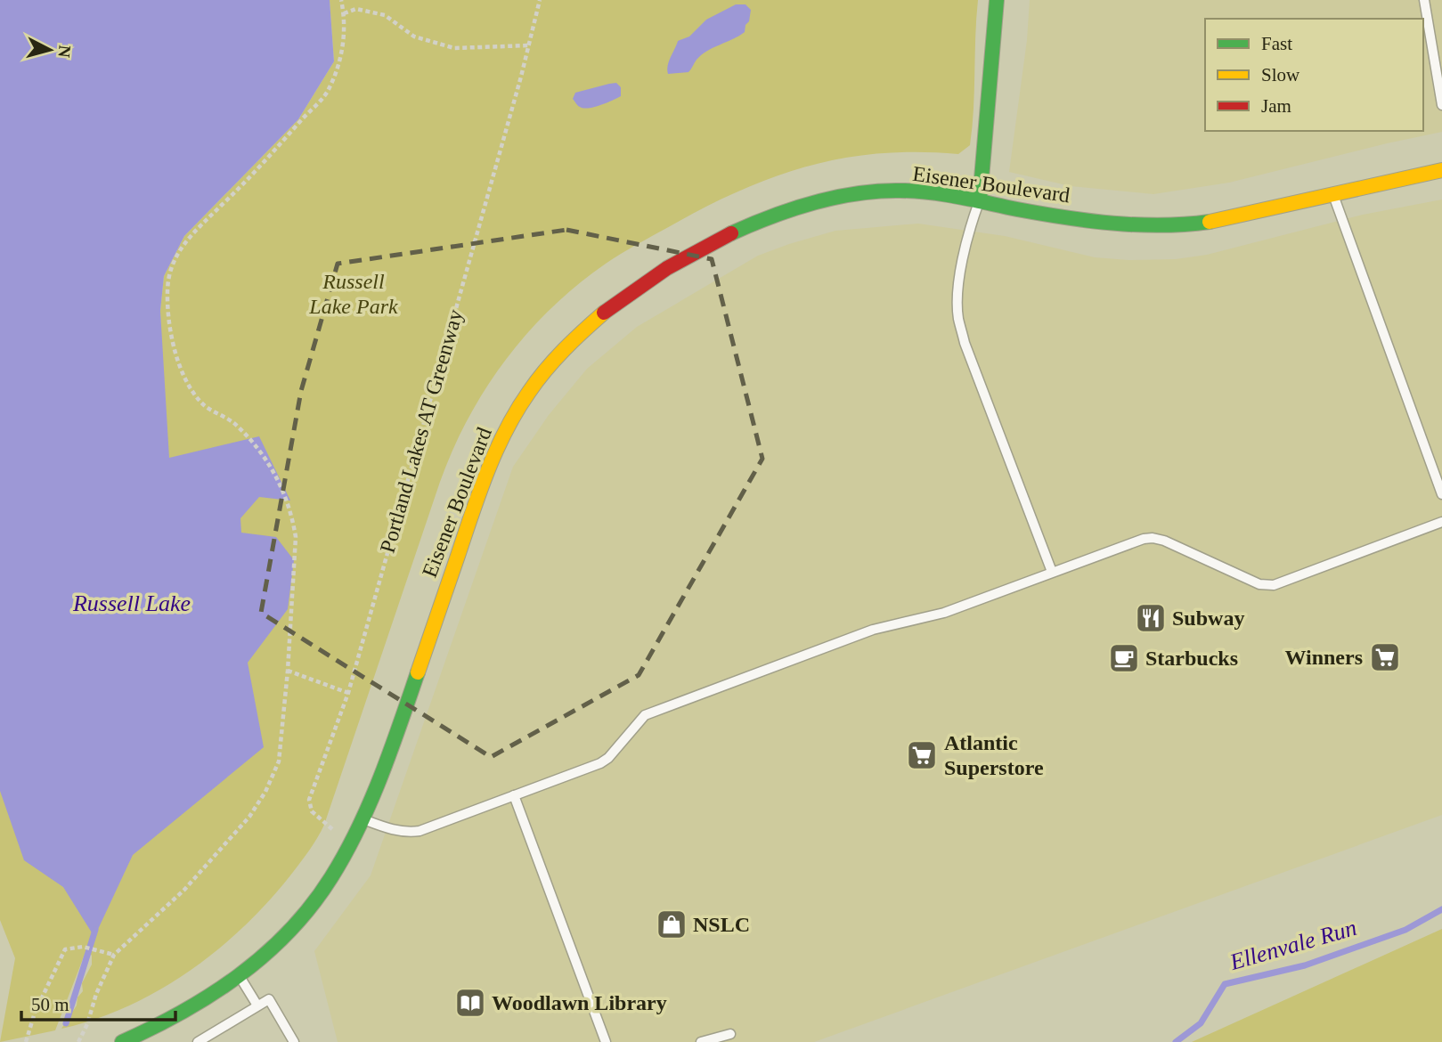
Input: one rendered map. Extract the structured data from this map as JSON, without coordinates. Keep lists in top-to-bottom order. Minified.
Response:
{"streets":{"street":["Eisener Boulevard"],"path":["Portland Lakes AT Greenway"]},"crossings":[["Eisener Boulevard","Portland Lakes AT Greenway"]],"water":["Russell Lake","Ellenvale Run"],"parks":["Russell Lake Park"],"places":{"restaurant":["Subway"],"supermarket":["Winners","Atlantic Superstore"],"cafe":["Starbucks"],"shop":["NSLC"],"library":["Woodlawn Library"]},"legend":["Fast","Slow","Jam"],"scale_bar":"50 m","north":"right"}
